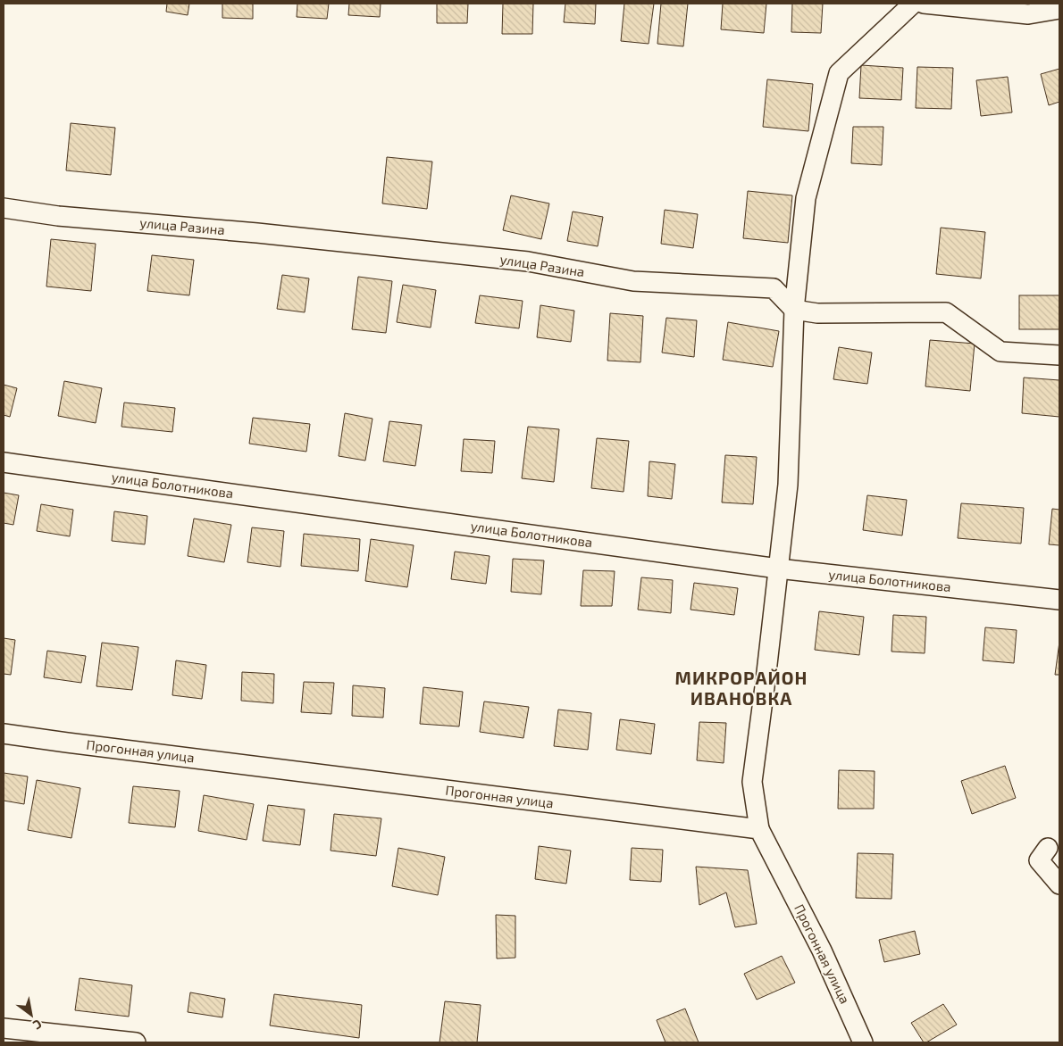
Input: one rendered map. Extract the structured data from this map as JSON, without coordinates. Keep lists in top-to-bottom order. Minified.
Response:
{"streets":{"street":["улица Разина","улица Болотникова","Прогонная улица"]},"districts":["МИКРОРАЙОН ИВАНОВКА"],"north":"bottom right"}
